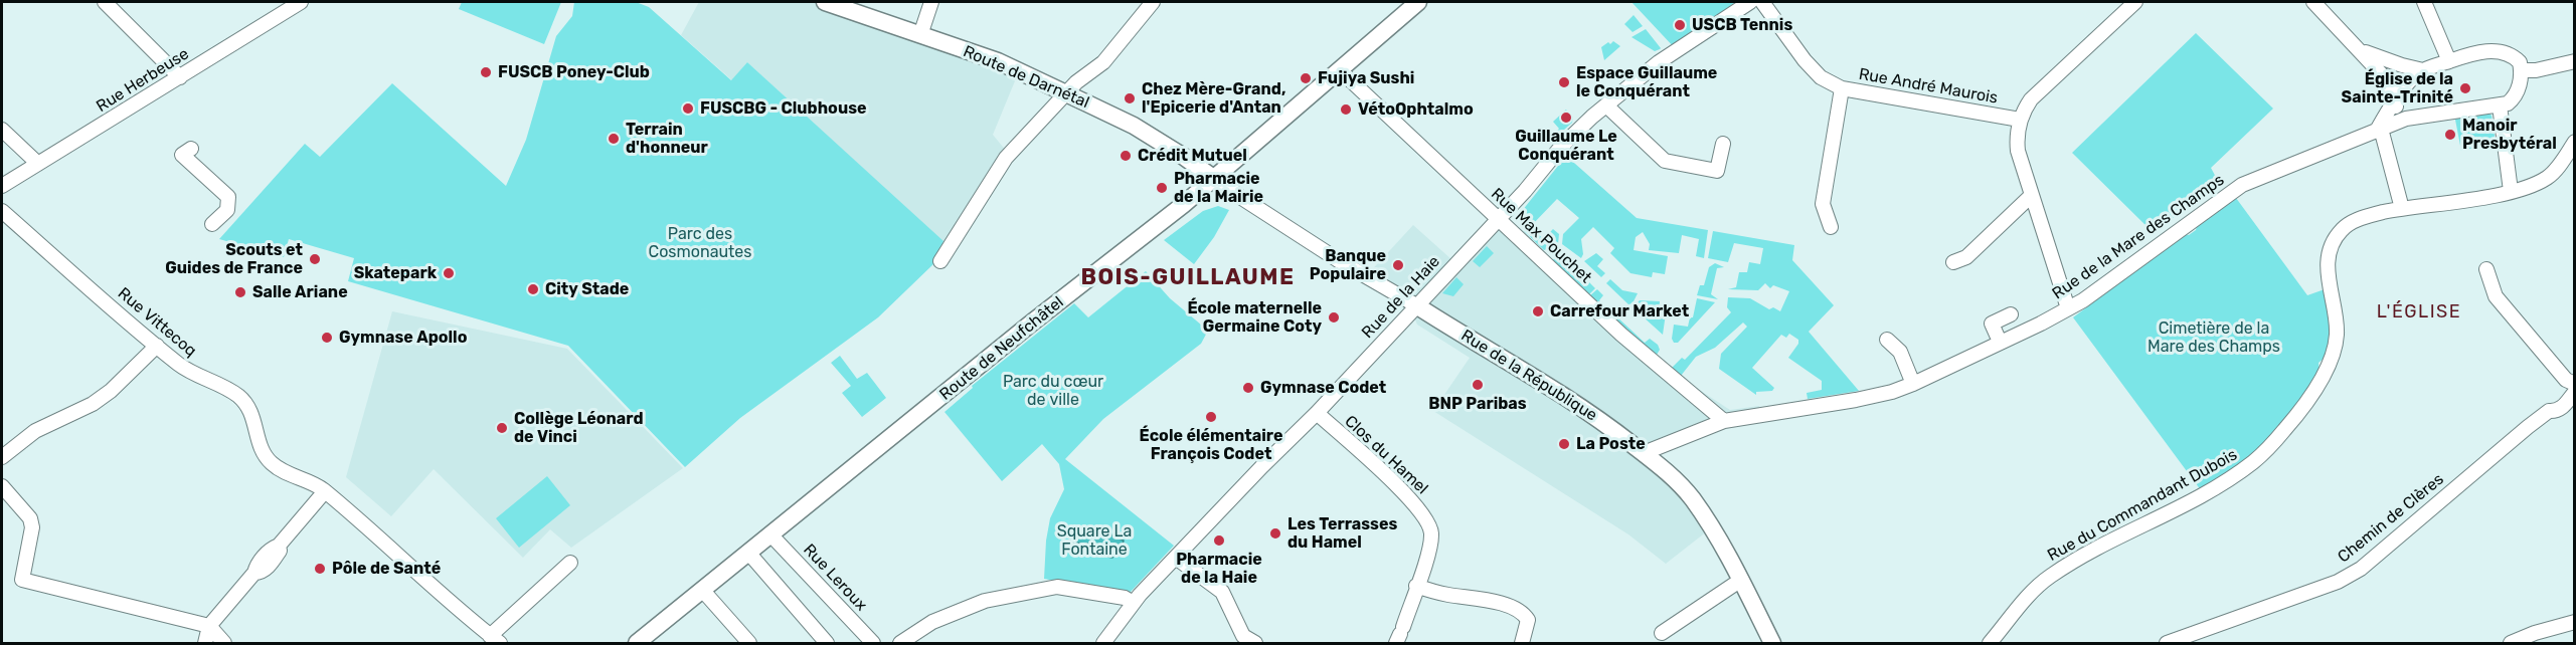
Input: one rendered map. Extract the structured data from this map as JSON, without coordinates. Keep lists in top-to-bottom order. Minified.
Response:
{"streets":{"main road":["Route de Darnétal","Route de Neufchâtel","Rue de la République"],"street":["Rue Herbeuse","Rue André Maurois","Rue Max Pouchet","Rue de la Mare des Champs","Rue de la Haie","Rue Vittecoq","Clos du Hamel","Rue du Commandant Dubois","Chemin de Clères","Rue Leroux"]},"crossings":[["Route de Darnétal","Route de Neufchâtel"],["Route de Darnétal","Rue de la République"],["Rue Max Pouchet","Rue de la Mare des Champs"],["Rue Max Pouchet","Rue de la Haie"],["Rue Max Pouchet","Route de Neufchâtel"],["Rue de la Mare des Champs","Rue de la République"],["Rue de la Haie","Rue de la République"],["Rue de la Haie","Clos du Hamel"],["Route de Neufchâtel","Rue de la République"],["Route de Neufchâtel","Rue Leroux"]],"districts":["BOIS-GUILLAUME","L'ÉGLISE"],"parks":["Parc des Cosmonautes","Cimetière de la Mare des Champs","Parc du cœur de ville","Square La Fontaine"],"places":["USCB Tennis","FUSCB Poney-Club","Fujiya Sushi","Espace Guillaume le Conquérant","Église de la Sainte-Trinité","Chez Mère-Grand, l'Epicerie d'Antan","FUSCBG - Clubhouse","VétoOphtalmo","Guillaume Le Conquérant","Manoir Presbytéral","Terrain d'honneur","Crédit Mutuel","Pharmacie de la Mairie","Scouts et Guides de France","Banque Populaire","Skatepark","City Stade","Salle Ariane","Carrefour Market","École maternelle Germaine Coty","Gymnase Apollo","BNP Paribas","Gymnase Codet","École élémentaire François Codet","Collège Léonard de Vinci","La Poste","Les Terrasses du Hamel","Pharmacie de la Haie","Pôle de Santé"]}
